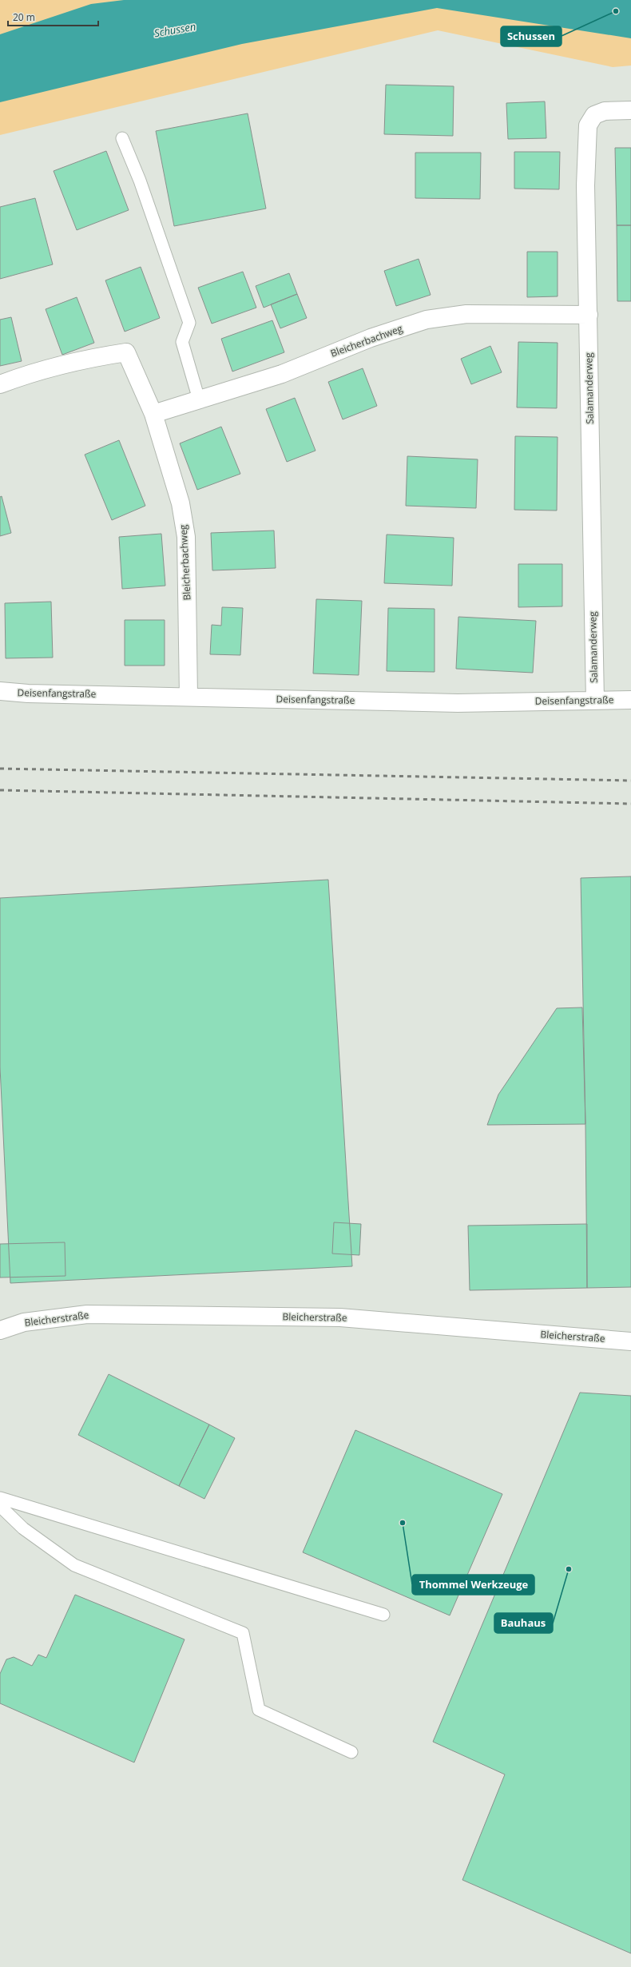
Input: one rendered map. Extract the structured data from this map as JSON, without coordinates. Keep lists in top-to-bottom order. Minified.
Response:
{"streets":{"street":["Bleicherbachweg","Salamanderweg","Deisenfangstraße","Bleicherstraße"]},"crossings":[["Bleicherbachweg","Salamanderweg"],["Bleicherbachweg","Deisenfangstraße"],["Salamanderweg","Deisenfangstraße"]],"water":["Schussen"],"places":["Schussen","Thommel Werkzeuge","Bauhaus"],"scale_bar":"20 m"}
